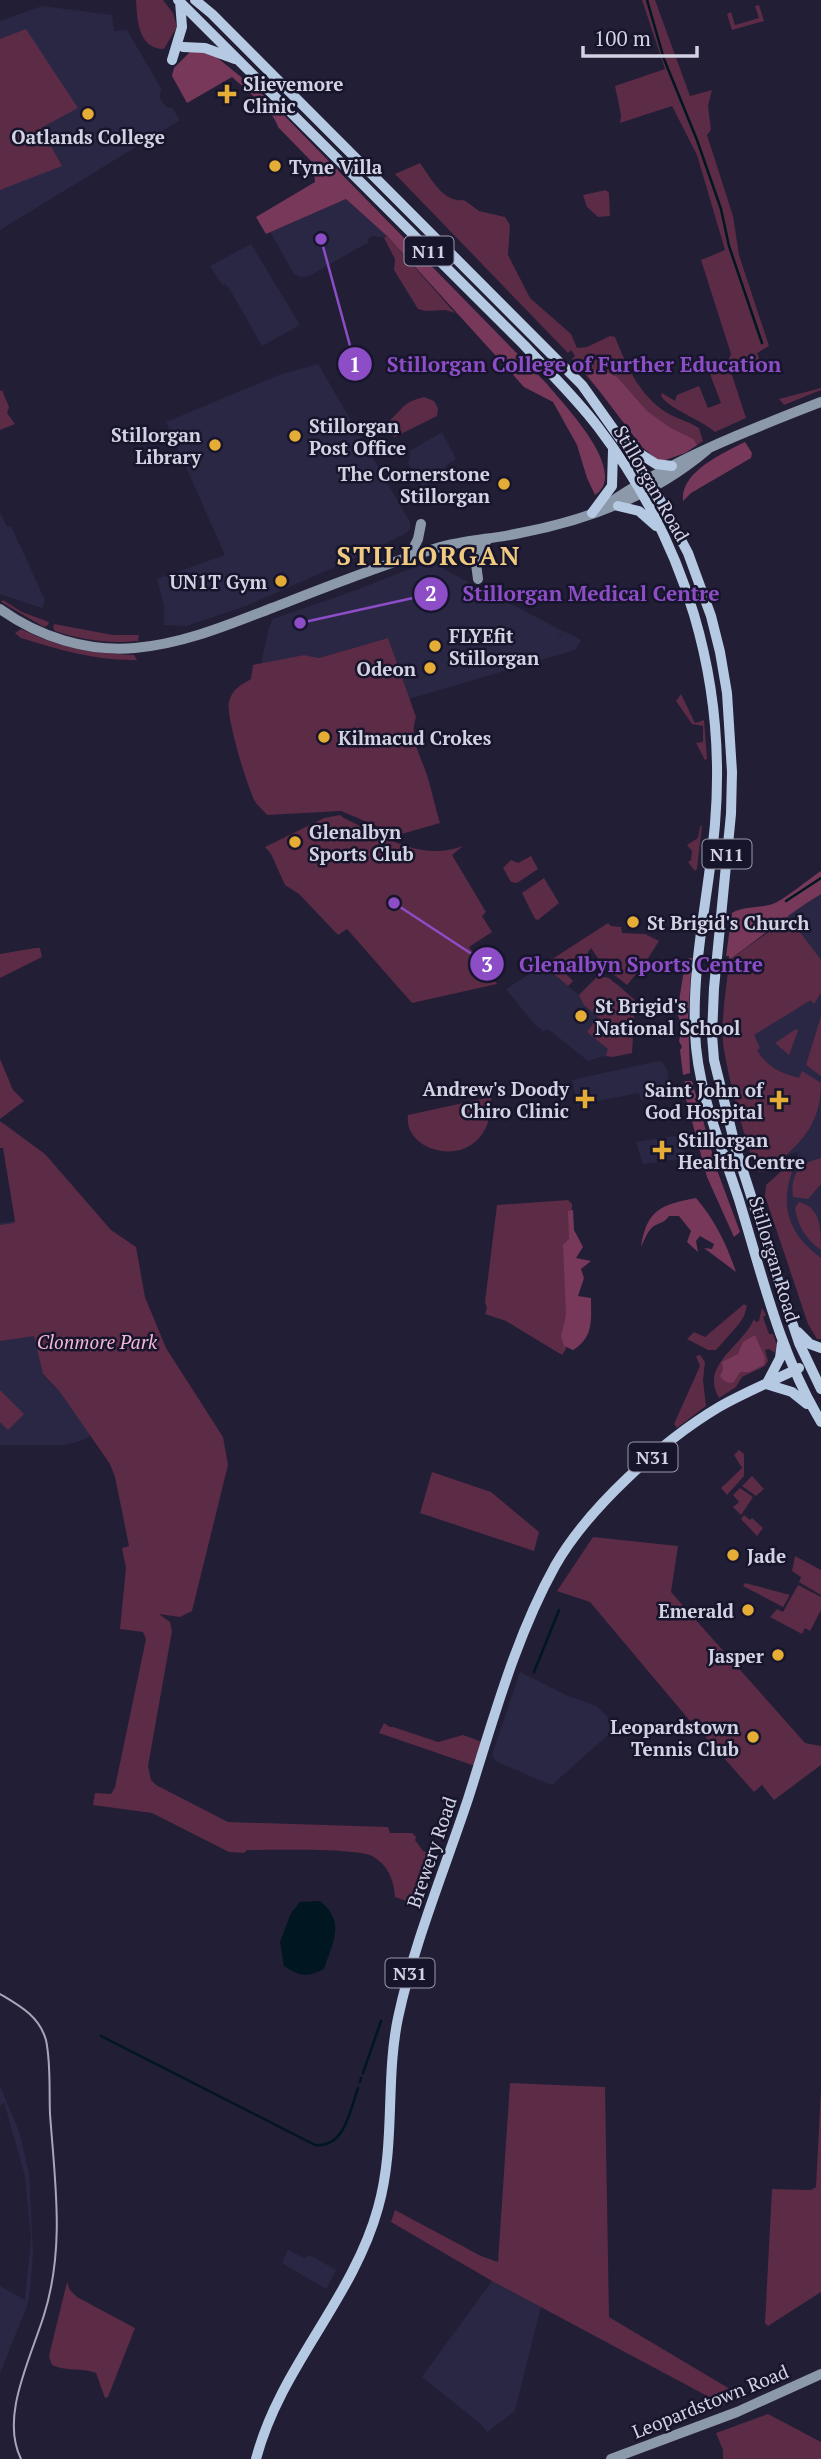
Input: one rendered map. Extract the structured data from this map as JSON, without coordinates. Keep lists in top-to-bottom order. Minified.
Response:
{"streets":{"highway":["N11","Stillorgan Road","N31","Brewery Road"],"main road":["Leopardstown Road"]},"crossings":[["N11","Stillorgan Road"],["Stillorgan Road","Brewery Road"]],"districts":["STILLORGAN"],"parks":["Clonmore Park"],"places":{"health":["Slievemore Clinic","Andrew's Doody Chiro Clinic","Saint John of God Hospital","Stillorgan Health Centre"],"other":["Oatlands College","Tyne Villa","Stillorgan College of Further Education","Stillorgan Post Office","Stillorgan Library","The Cornerstone Stillorgan","UN1T Gym","Stillorgan Medical Centre","FLYEfit Stillorgan","Odeon","Kilmacud Crokes","Glenalbyn Sports Club","Glenalbyn Sports Centre","St Brigid's Church","St Brigid's National School","Jade","Emerald","Jasper","Leopardstown Tennis Club"]},"scale_bar":"100 m"}
